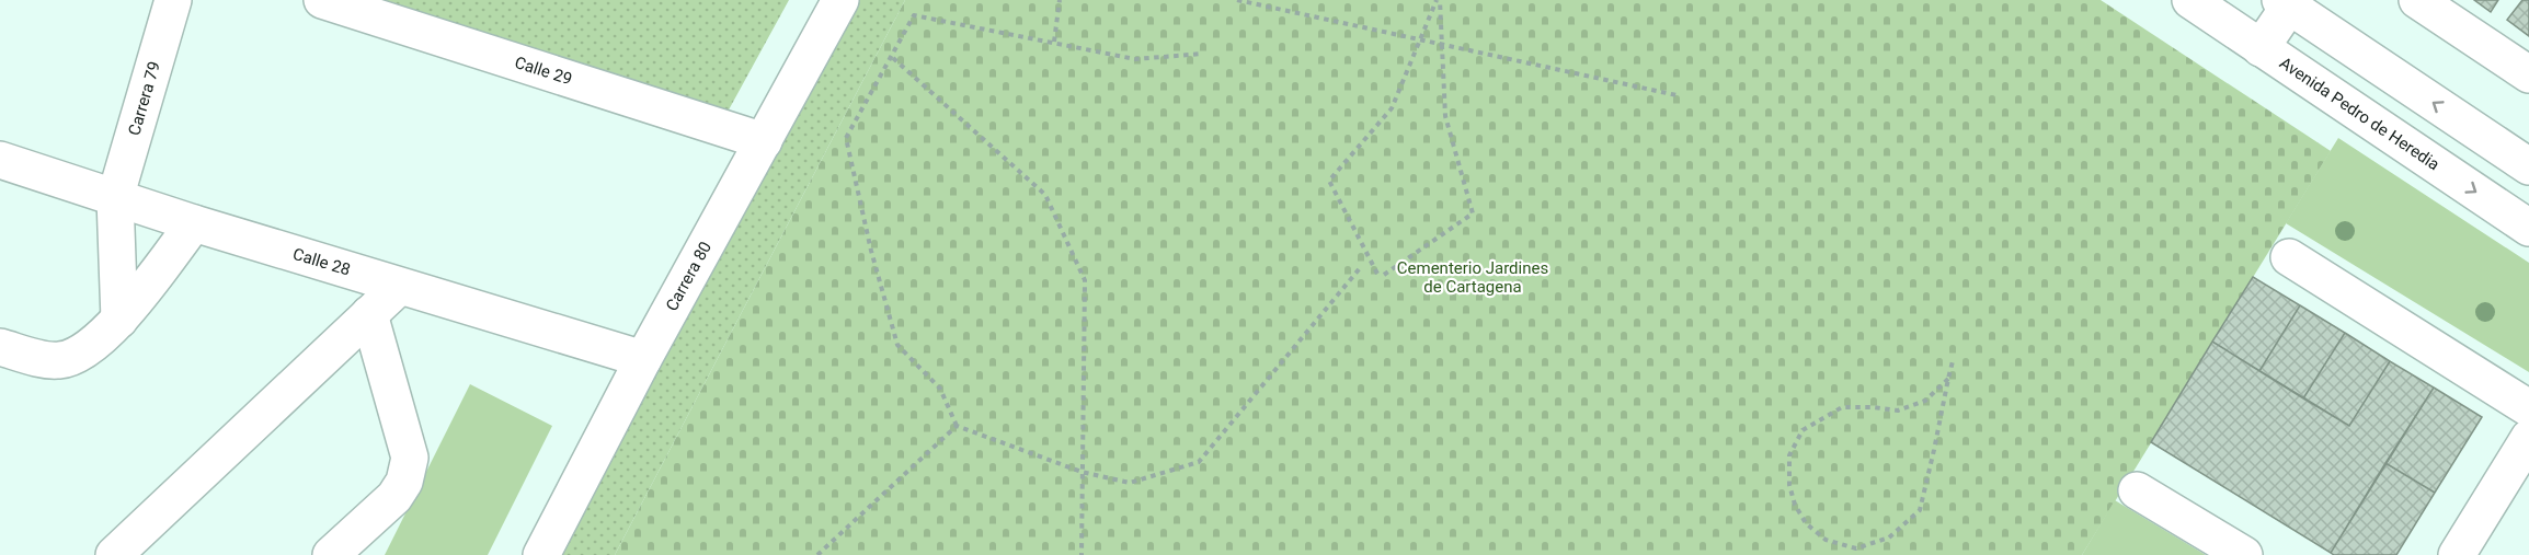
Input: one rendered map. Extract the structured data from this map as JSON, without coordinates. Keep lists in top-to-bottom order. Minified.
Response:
{"streets":{"main road":["Calle 29","Carrera 79","Avenida Pedro de Heredia","Calle 28","Carrera 80"]},"crossings":[["Calle 29","Carrera 80"],["Carrera 79","Calle 28"],["Calle 28","Carrera 80"]],"parks":["Cementerio Jardines de Cartagena"]}
